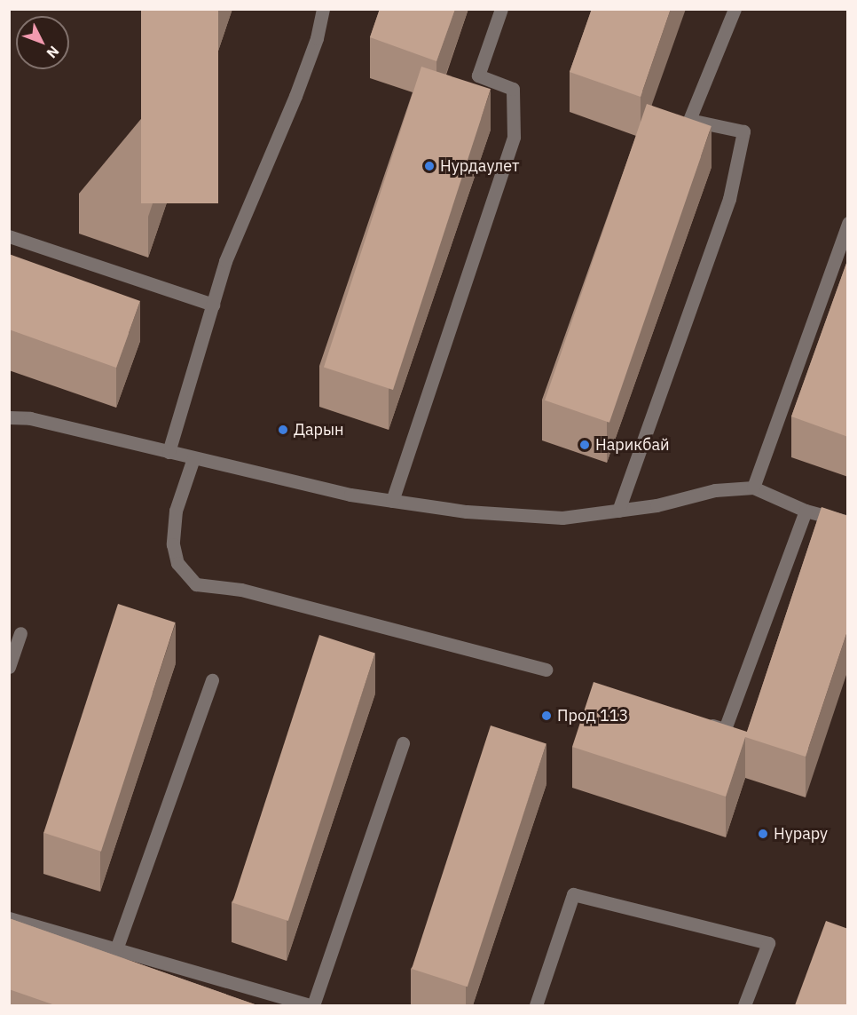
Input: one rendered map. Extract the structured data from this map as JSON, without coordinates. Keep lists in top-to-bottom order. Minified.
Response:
{"places":["Нурдаулет","Дарын","Нарикбай","Прод 113","Нурару"],"north":"bottom right"}
